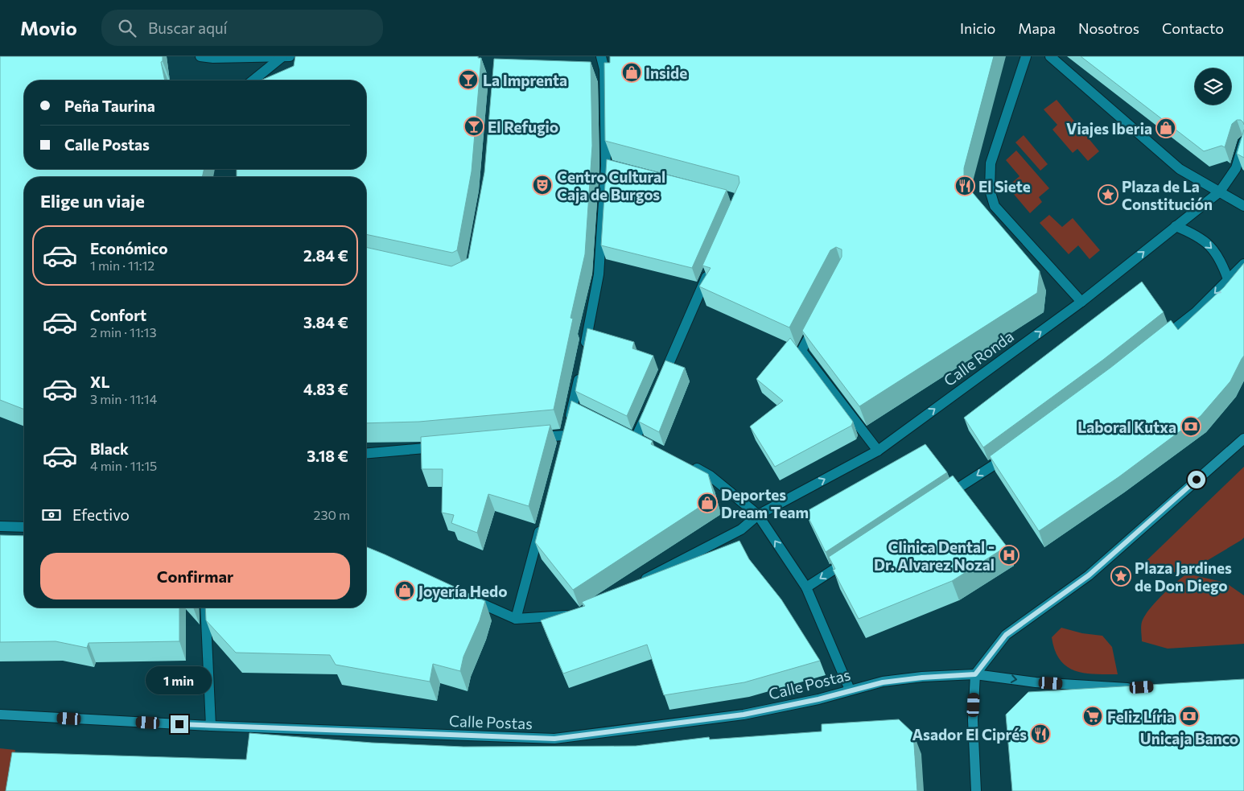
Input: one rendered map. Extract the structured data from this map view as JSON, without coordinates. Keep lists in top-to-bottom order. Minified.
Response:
{"streets":{"street":["Calle Ronda","Calle Postas"]},"places":{"shop":["Inside","Viajes Iberia","Deportes Dream Team","Joyería Hedo"],"bar":["La Imprenta","El Refugio"],"theatre":["Centro Cultural Caja de Burgos"],"restaurant":["El Siete","Asador El Ciprés"],"place":["Plaza de La Constitución","Plaza Jardines de Don Diego"],"bank":["Laboral Kutxa","Unicaja Banco"],"hospital":["Clinica Dental - Dr. Alvarez Nozal"],"supermarket":["Feliz Líria"]},"page":{"header":"Movio","search":"Buscar aquí","nav":["Inicio","Mapa","Nosotros","Contacto"],"banner":["Peña Taurina","Calle Postas"],"heading":"Elige un viaje","list":[{"name":"Económico","note":"1 min · 11:12","value":"2.84 €"},{"name":"Confort","note":"2 min · 11:13","value":"3.84 €"},{"name":"XL","note":"3 min · 11:14","value":"4.83 €"},{"name":"Black","note":"4 min · 11:15","value":"3.18 €"}],"pay":["Efectivo","230 m"],"buttons":"Confirmar","bubble":"1 min"}}
